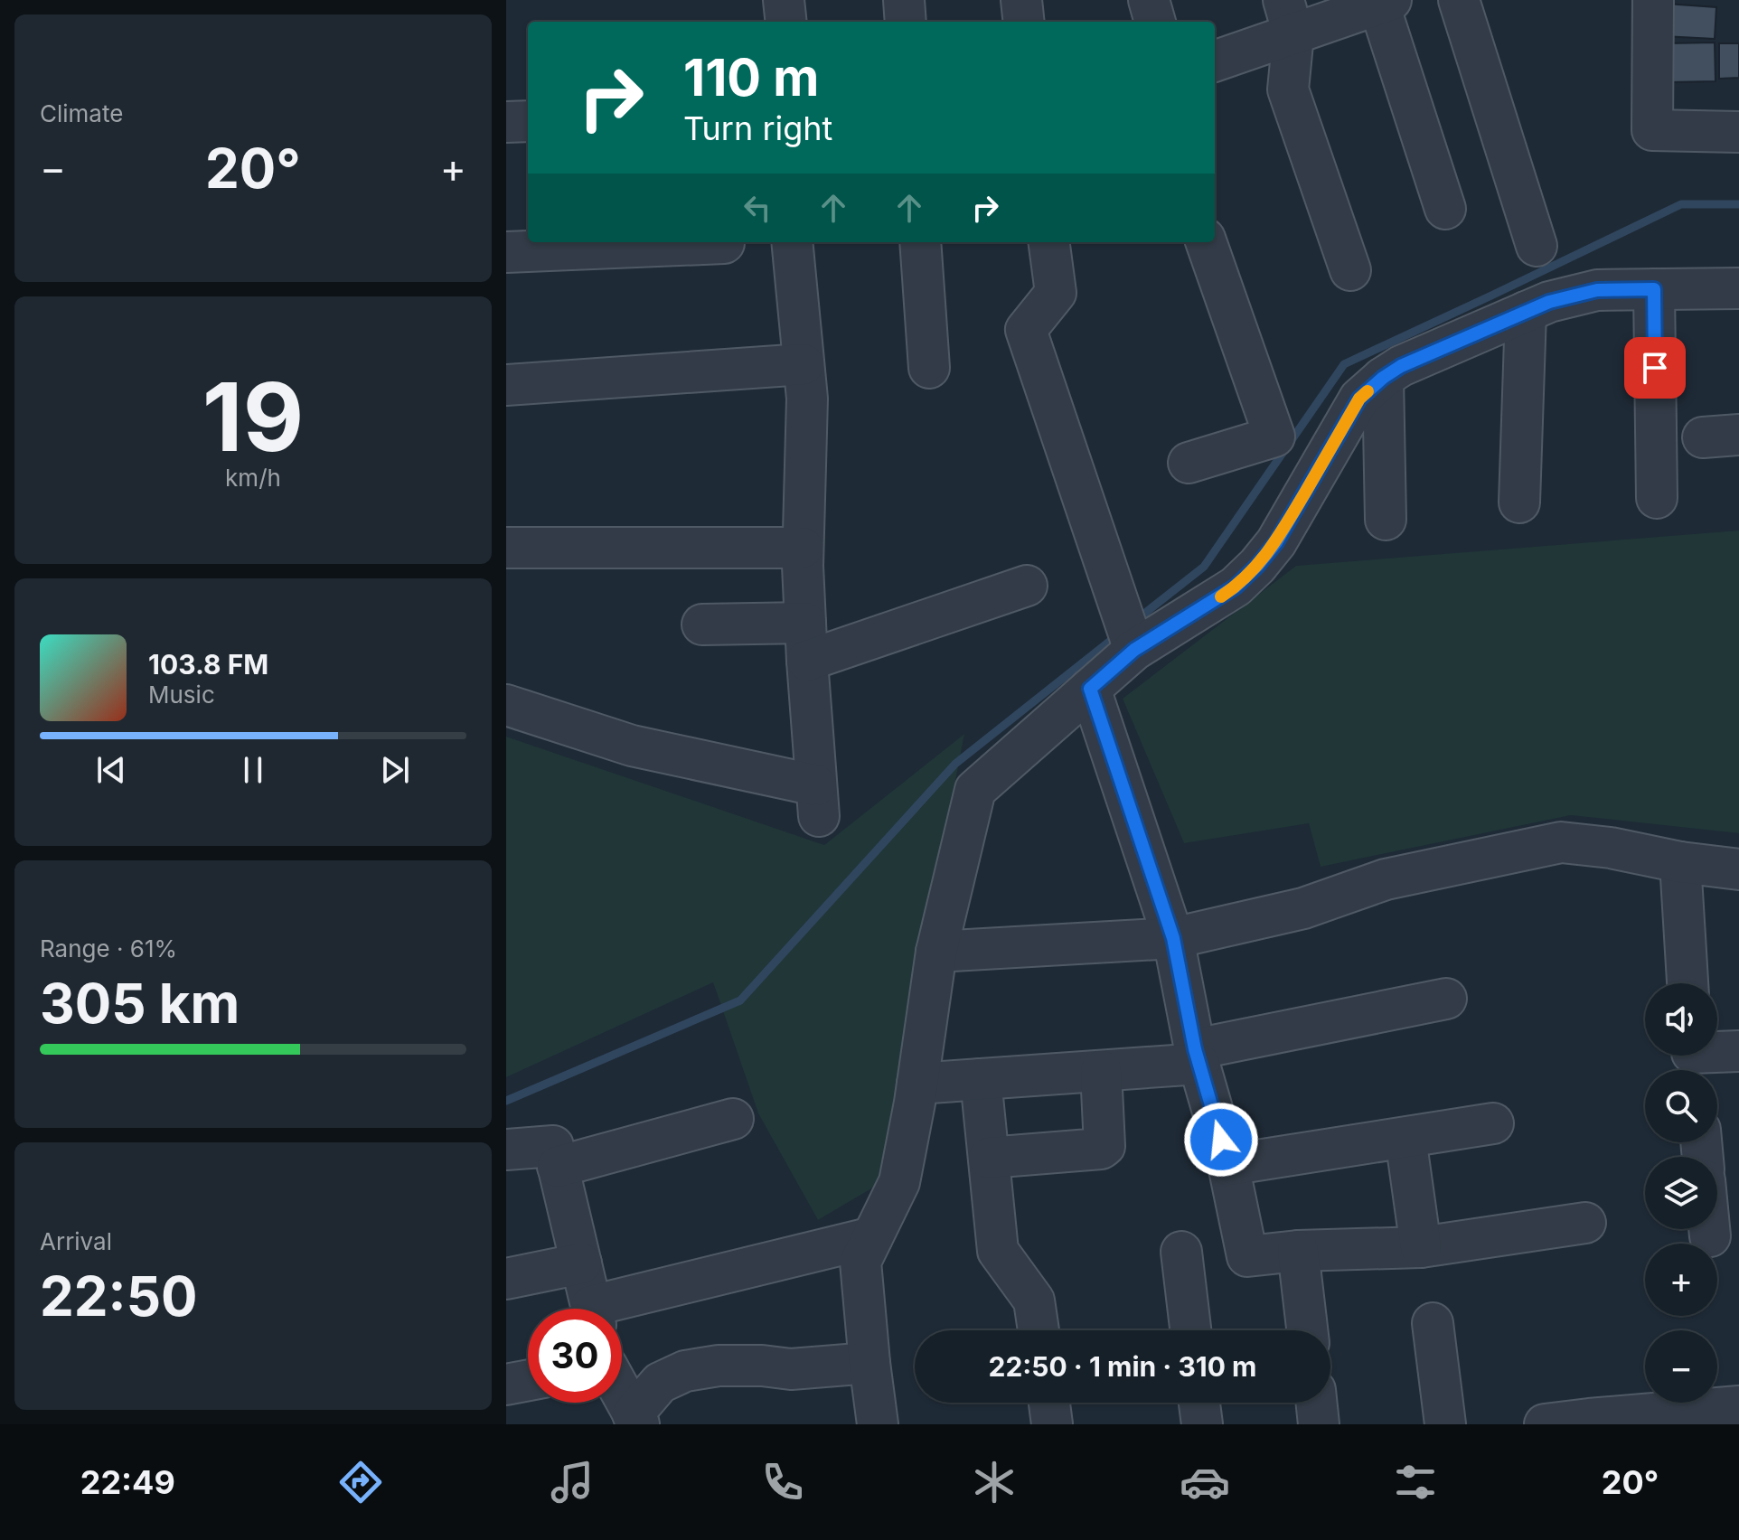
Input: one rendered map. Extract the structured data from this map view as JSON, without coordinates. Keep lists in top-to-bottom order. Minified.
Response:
{"page":{"tile":["Climate",["19","km/h"],["Range · 61%","305 km"],["Arrival","22:50"]],"turn":["110 m","Turn right"],"heat":["−","20°","+"],"song":["103.8 FM","Music"],"map_buttons":["+","−"],"limit":"30","trip":"22:50 · 1 min · 310 m","tabs":["22:49","20°"]}}
